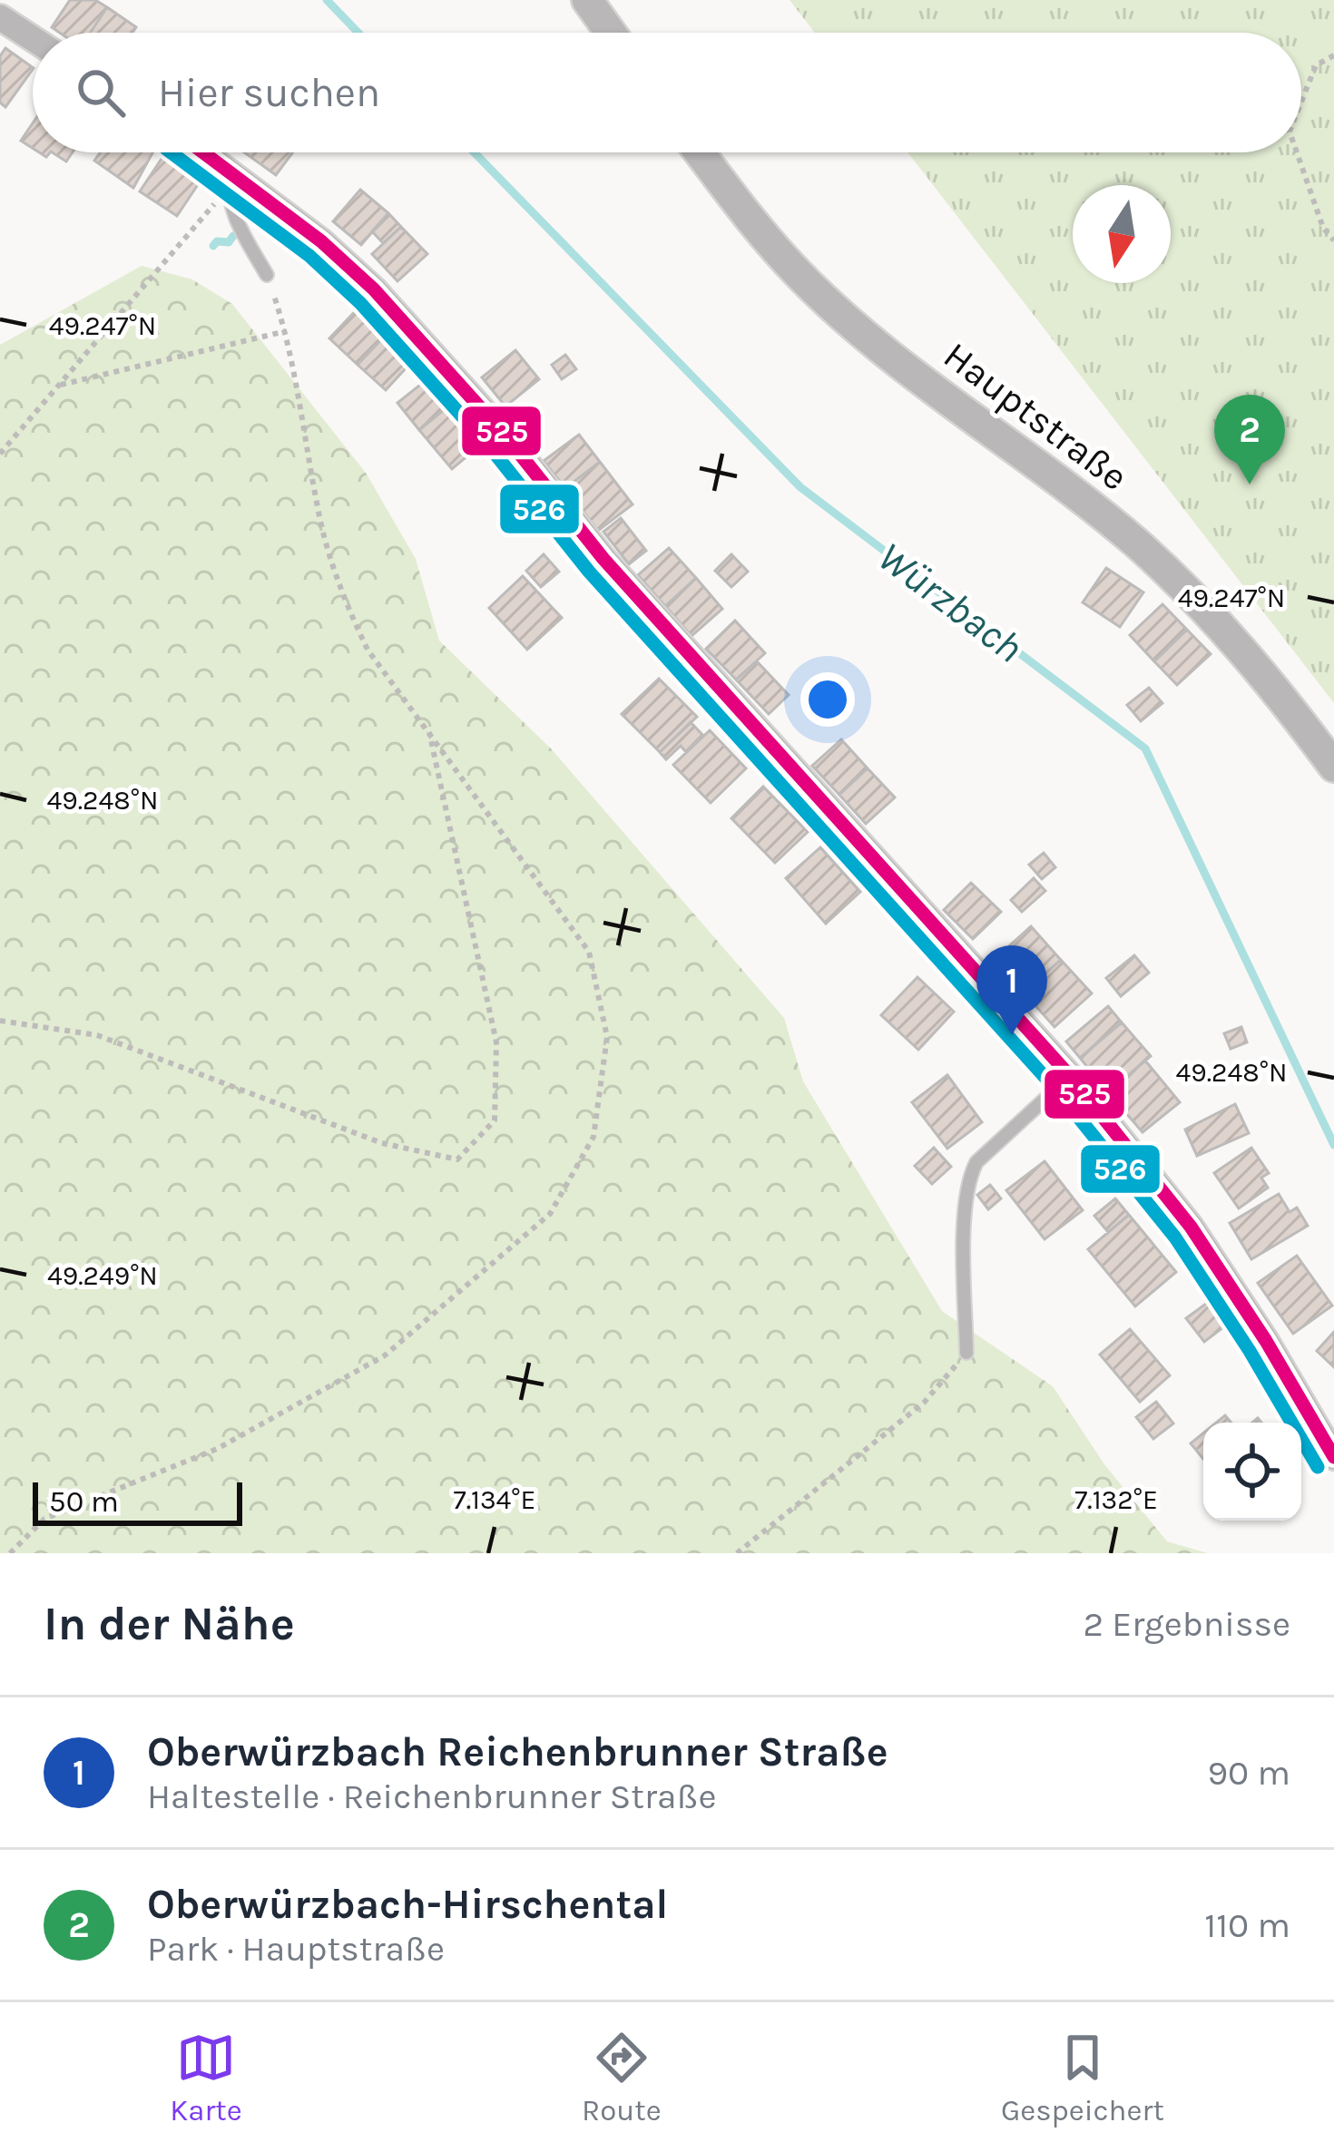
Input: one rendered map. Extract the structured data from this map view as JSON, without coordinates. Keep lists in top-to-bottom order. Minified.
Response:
{"streets":{"street":["Hauptstraße"]},"water":["Würzbach"],"lines":["transit line 525","transit line 526"],"scale_bar":"50 m","north":"bottom","page":{"search":"Hier suchen","pins":["2","1"],"scale":"50 m","heading":["In der Nähe","2 Ergebnisse"],"list":[{"mark":"1","name":"Oberwürzbach Reichenbrunner Straße","note":"Haltestelle · Reichenbrunner Straße","value":"90 m"},{"mark":"2","name":"Oberwürzbach-Hirschental","note":"Park · Hauptstraße","value":"110 m"}],"nav":["Karte","Route","Gespeichert"]},"coordinates":["49.247°N","49.248°N","49.249°N","7.134°E","7.132°E"]}
